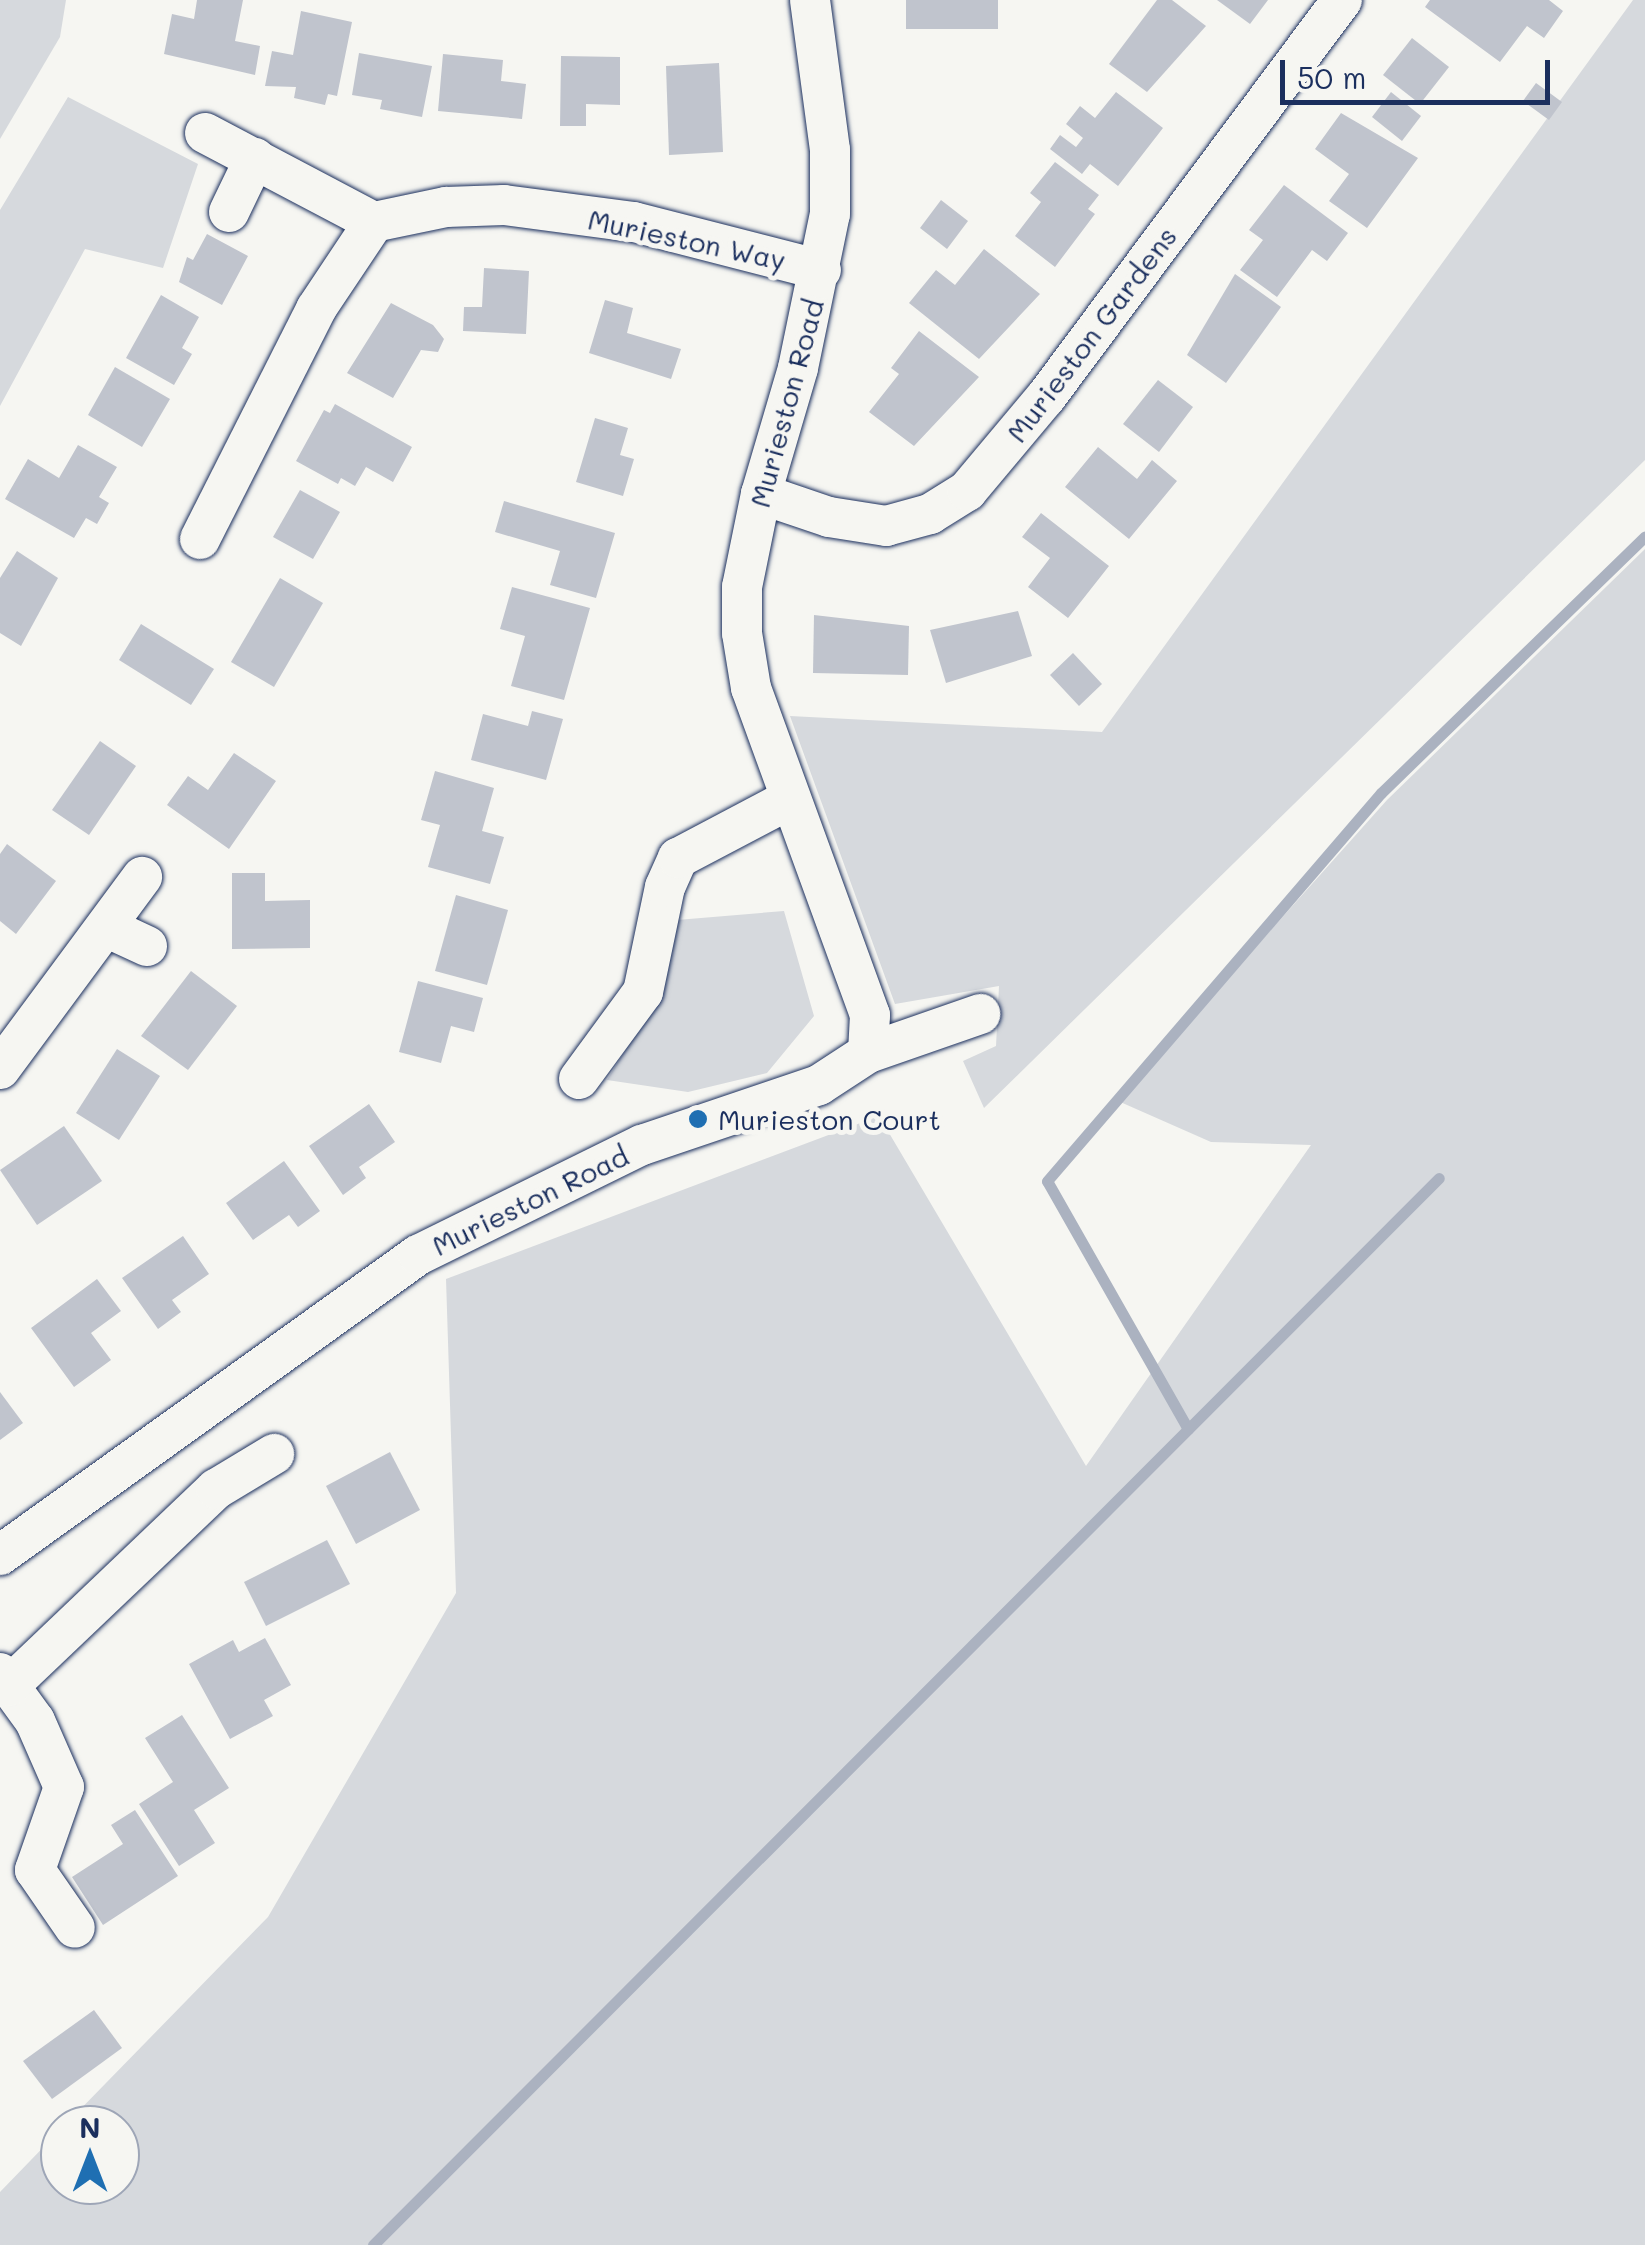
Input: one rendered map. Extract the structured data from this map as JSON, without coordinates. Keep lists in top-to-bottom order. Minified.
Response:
{"streets":{"street":["Murieston Way","Murieston Gardens","Murieston Road"]},"crossings":[["Murieston Way","Murieston Road"],["Murieston Gardens","Murieston Road"]],"places":["Murieston Court"],"scale_bar":"50 m","north":"top"}
